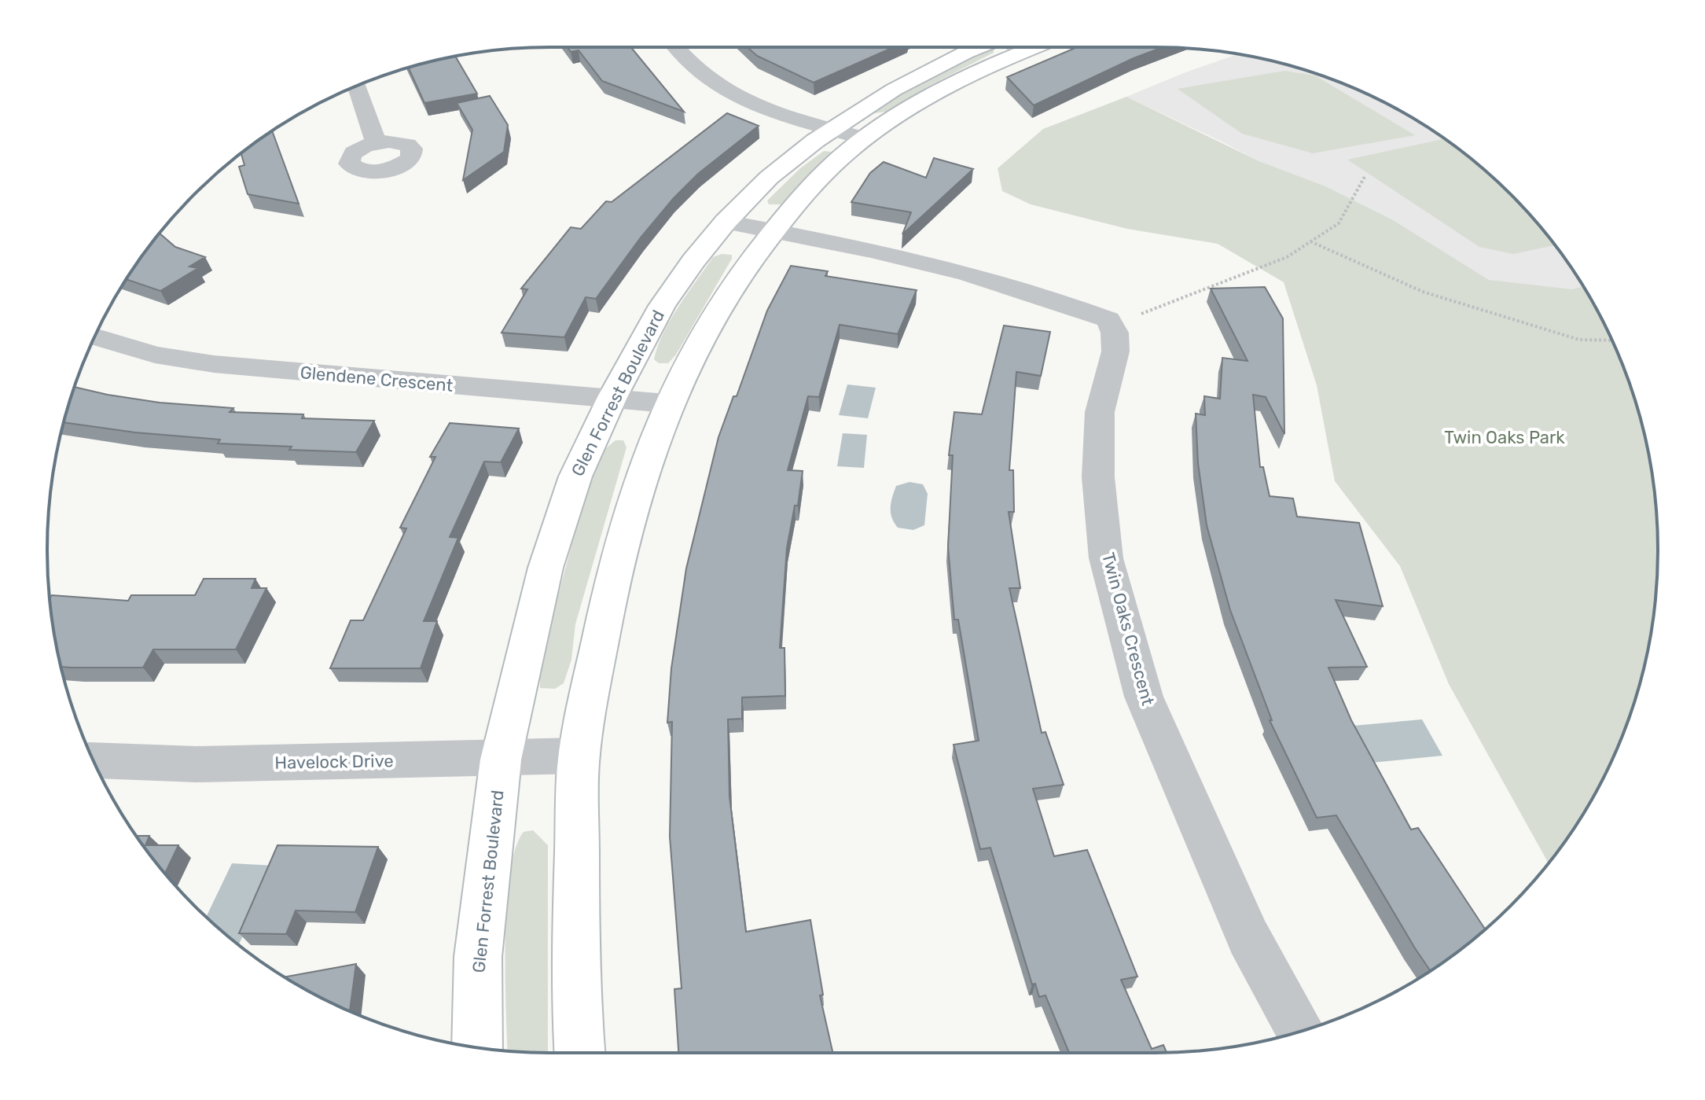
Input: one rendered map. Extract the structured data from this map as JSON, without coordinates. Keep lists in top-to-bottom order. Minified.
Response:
{"streets":{"street":["Glendene Crescent","Glen Forrest Boulevard","Twin Oaks Crescent","Havelock Drive"]},"crossings":[["Glendene Crescent","Glen Forrest Boulevard"],["Glen Forrest Boulevard","Twin Oaks Crescent"],["Glen Forrest Boulevard","Havelock Drive"]],"parks":["Twin Oaks Park"]}
